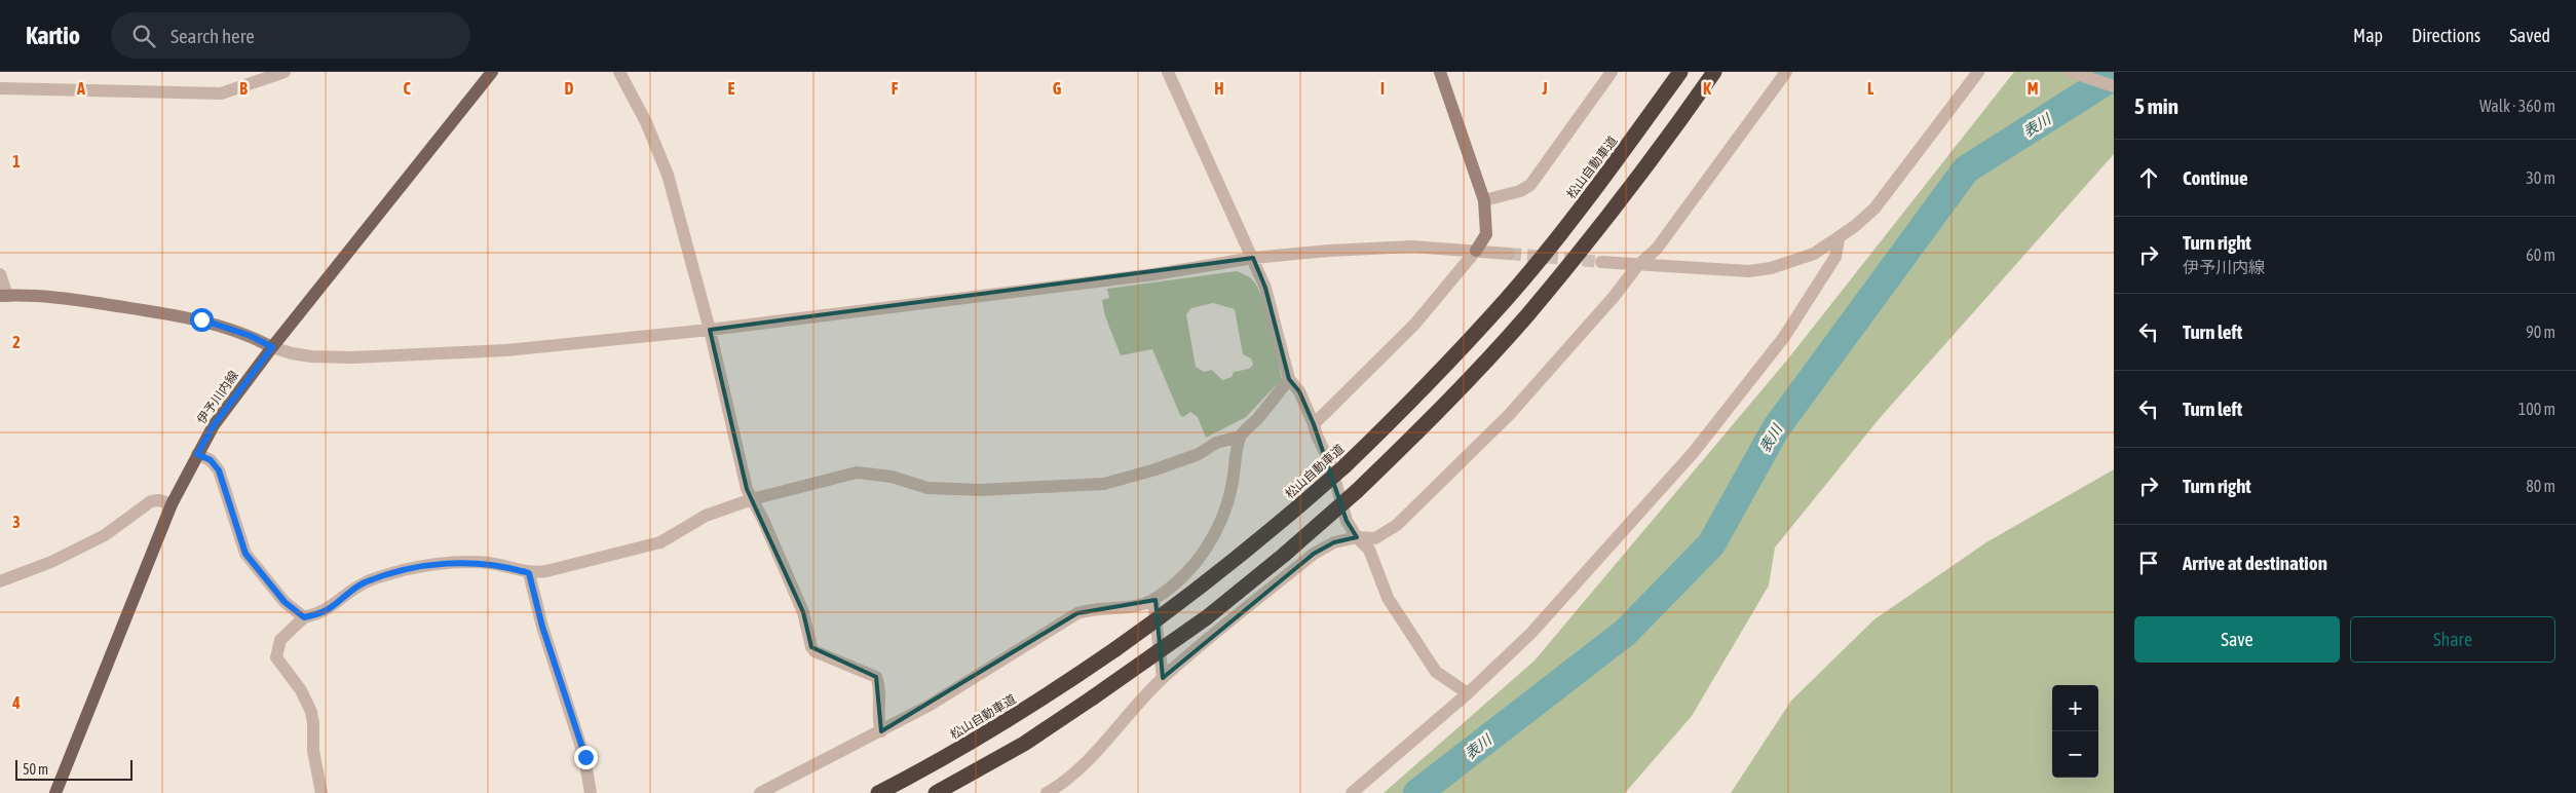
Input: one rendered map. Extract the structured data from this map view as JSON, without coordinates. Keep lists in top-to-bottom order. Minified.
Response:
{"streets":{"highway":["松山自動車道"],"main road":["伊予川内線"]},"water":["表川"],"scale_bar":"50 m","page":{"header":"Kartio","search":"Search here","nav":["Map","Directions","Saved"],"heading":["5 min","Walk · 360 m"],"list":[["Continue","30 m"],["Turn right","伊予川内線","60 m"],["Turn left","90 m"],["Turn left","100 m"],["Turn right","80 m"],"Arrive at destination"],"buttons":["Save","Share"],"map_buttons":["+","−"],"scale":"50 m"},"grid":{"columns":["A","B","C","D","E","F","G","H","I","J","K","L","M"],"rows":["1","2","3","4"]}}
